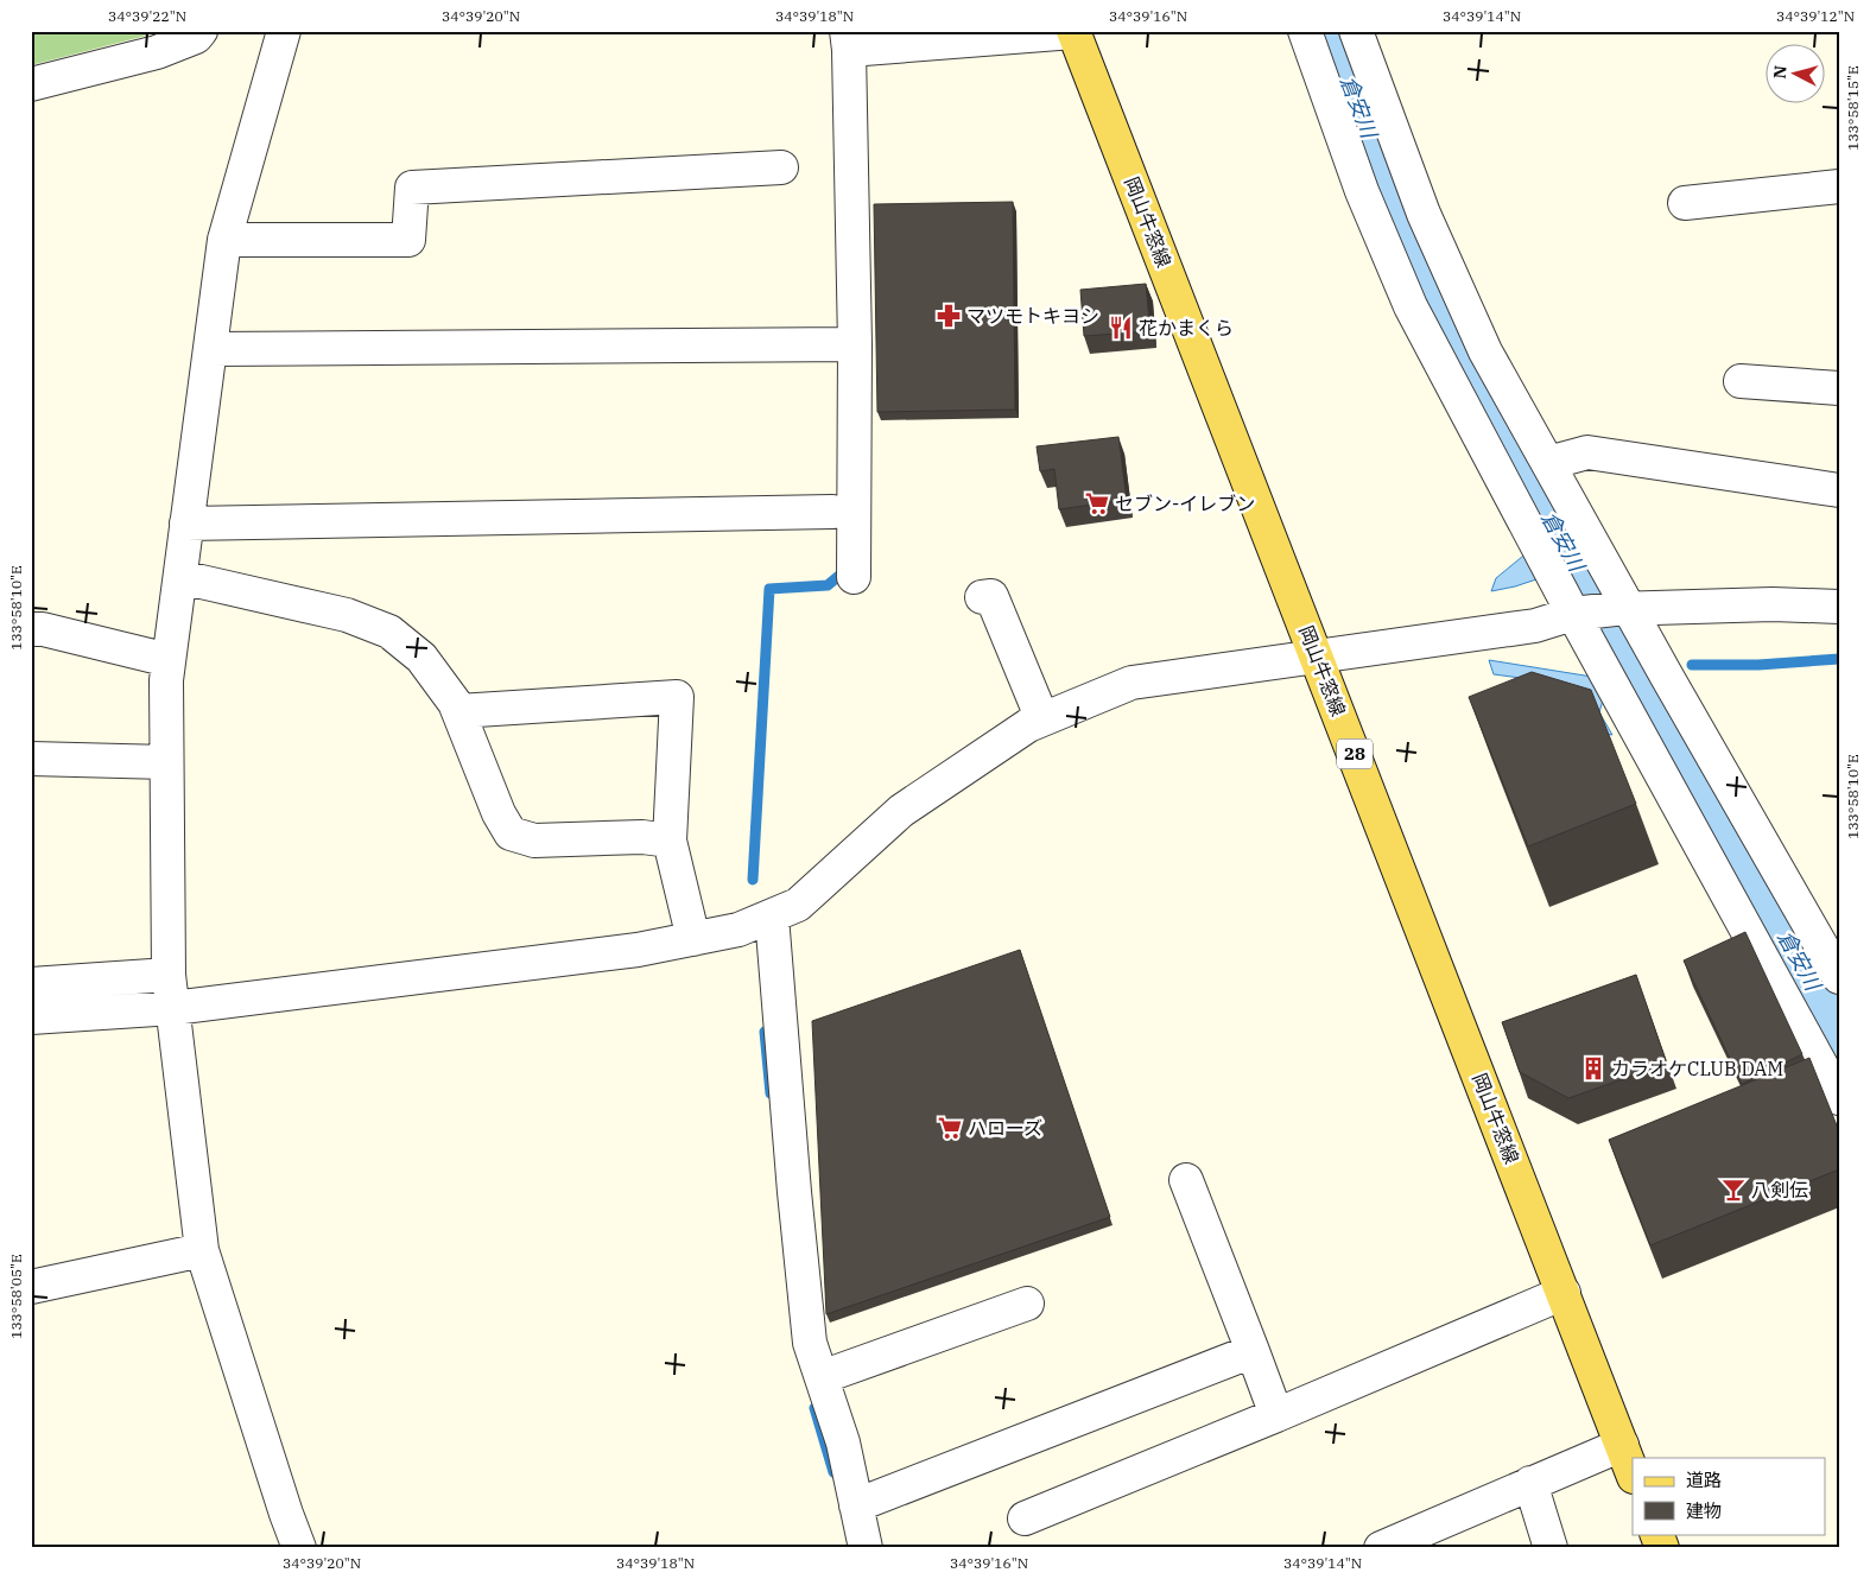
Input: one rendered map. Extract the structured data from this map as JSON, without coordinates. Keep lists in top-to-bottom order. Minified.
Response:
{"streets":{"main road":["岡山牛窓線","28"]},"water":["倉安川"],"places":{"pharmacy":["マツモトキヨシ"],"restaurant":["花かまくら"],"supermarket":["セブン-イレブン","ハローズ"],"building":["カラオケCLUB DAM"],"bar":["八剣伝"]},"legend":["道路","建物"],"north":"left","coordinates":["34°39'22\"N","34°39'20\"N","34°39'18\"N","34°39'16\"N","34°39'14\"N","34°39'12\"N","133°58'15\"E","133°58'10\"E","133°58'05\"E"]}
